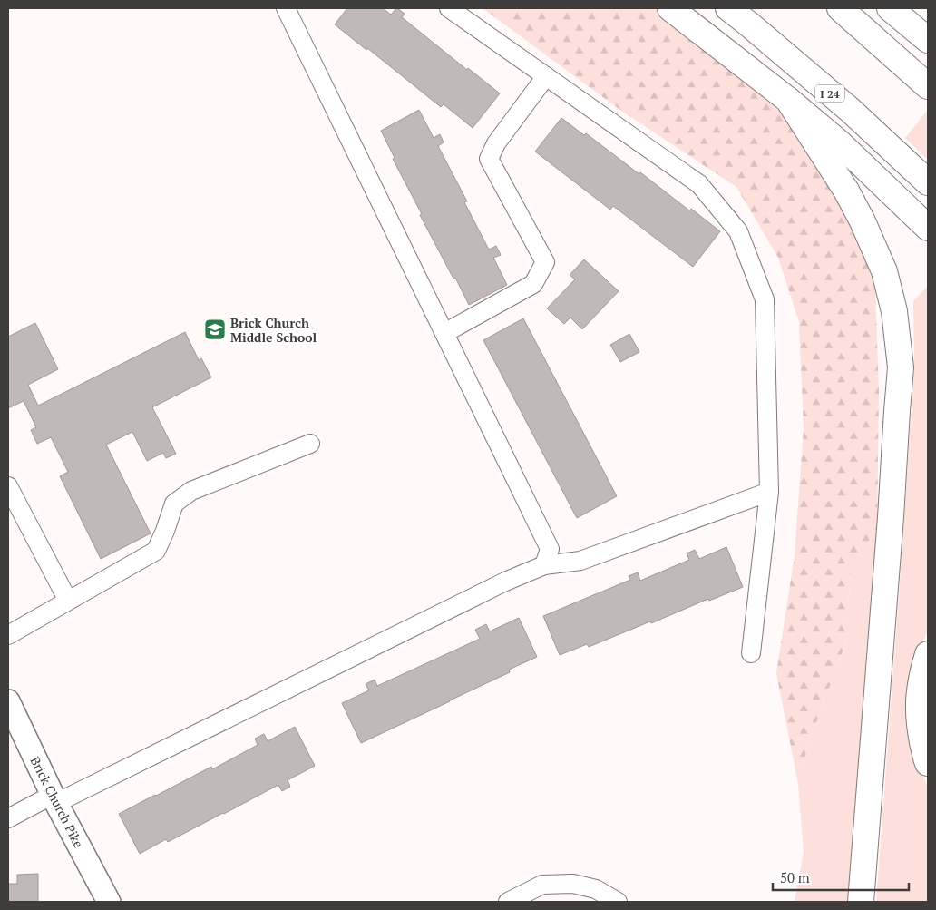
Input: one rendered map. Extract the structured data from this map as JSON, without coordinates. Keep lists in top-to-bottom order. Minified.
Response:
{"streets":{"highway":["I 24"],"main road":["Brick Church Pike"]},"places":{"school or university":["Brick Church Middle School"]},"scale_bar":"50 m"}
